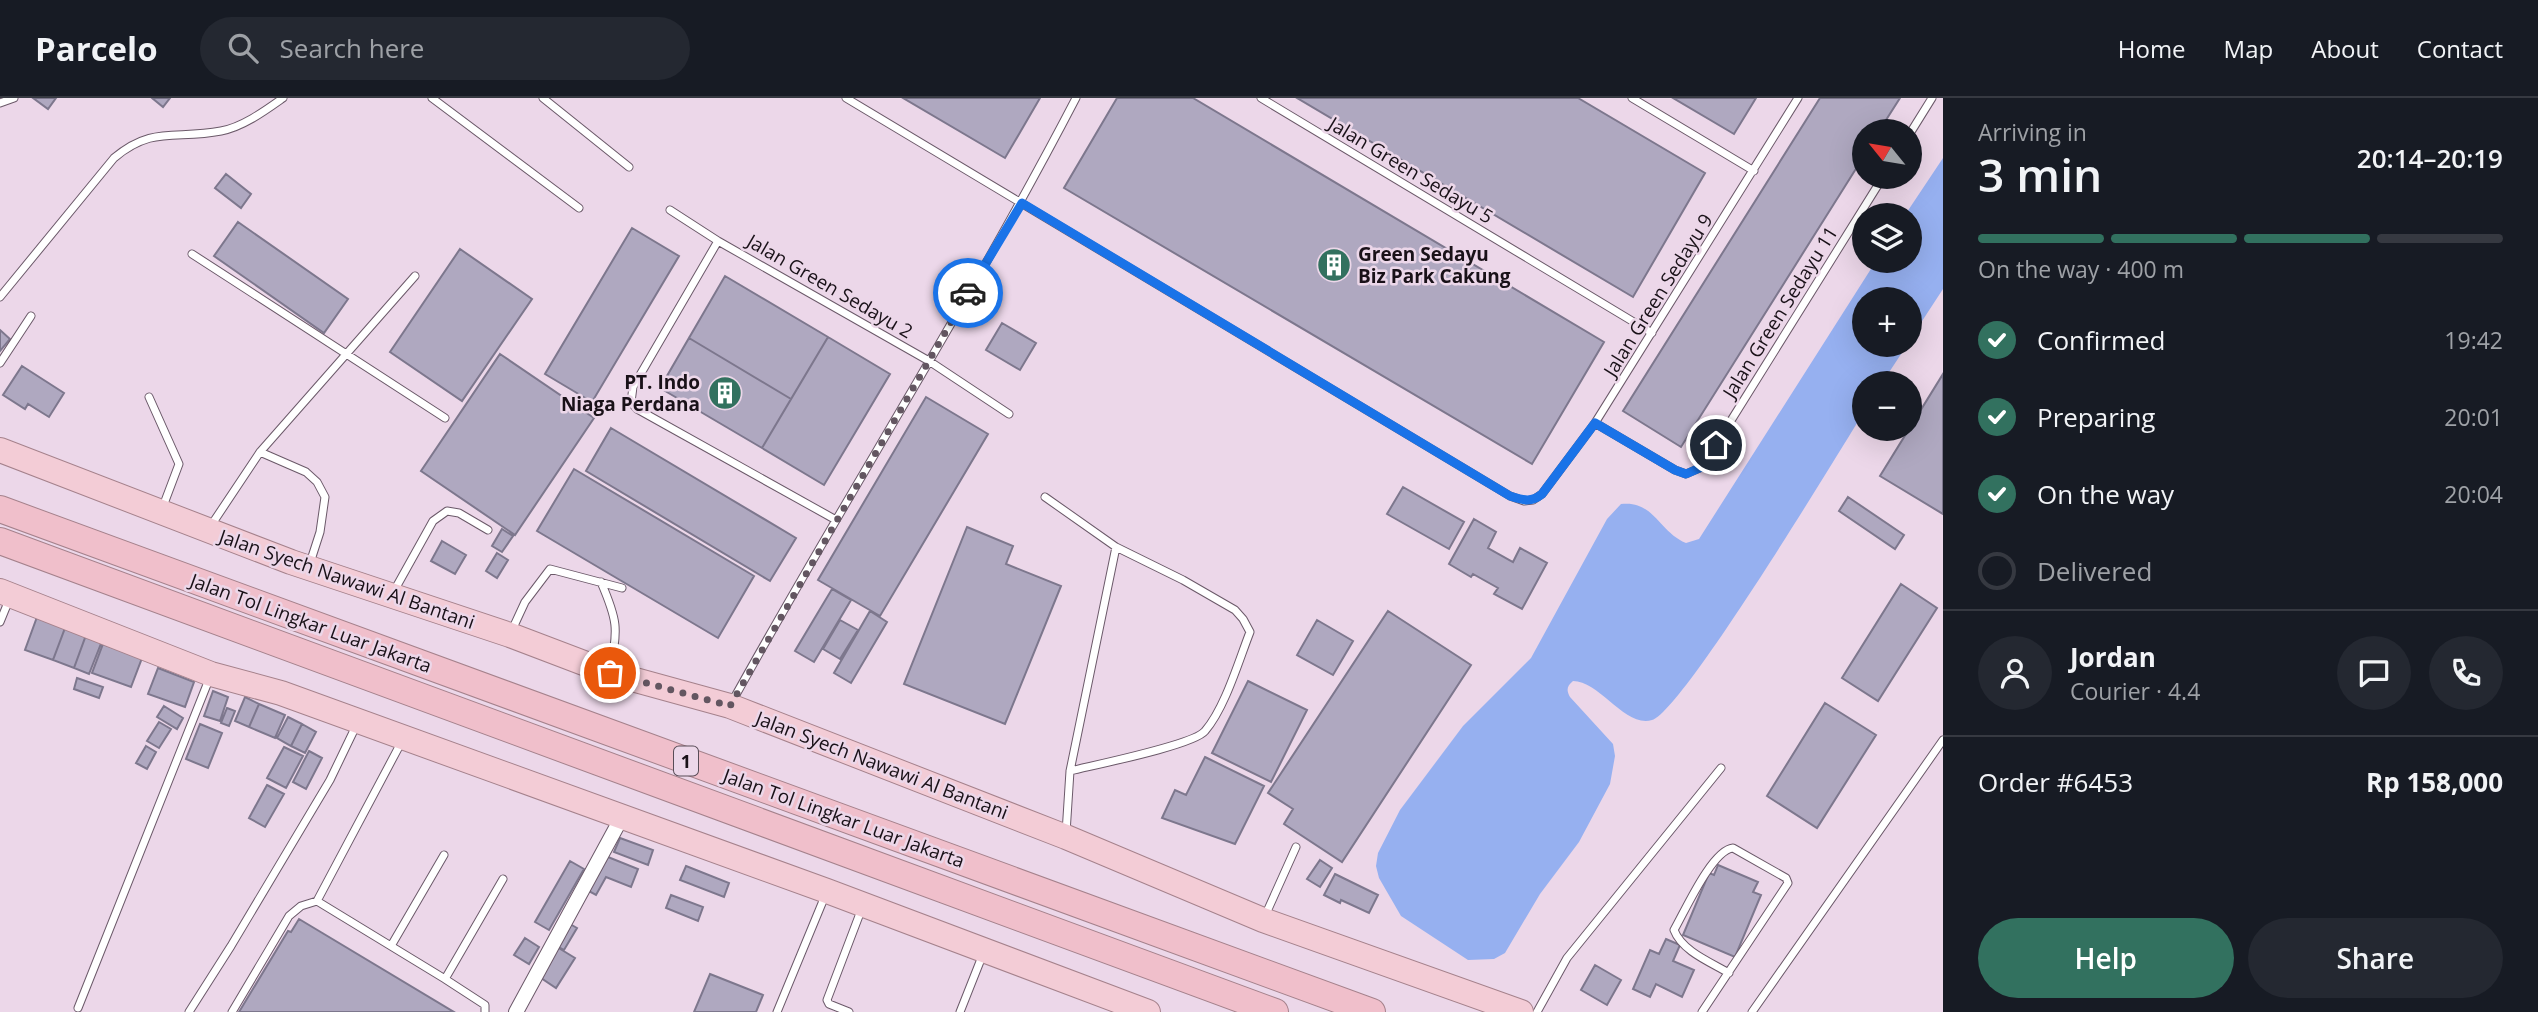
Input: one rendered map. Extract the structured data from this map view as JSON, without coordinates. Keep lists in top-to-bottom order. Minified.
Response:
{"streets":{"highway":["Jalan Syech Nawawi Al Bantani","Jalan Tol Lingkar Luar Jakarta","1"],"lane":["Jalan Green Sedayu 5","Jalan Green Sedayu 2","Jalan Green Sedayu 9","Jalan Green Sedayu 11"]},"crossings":[["Jalan Green Sedayu 5","Jalan Green Sedayu 9"],["Jalan Green Sedayu 9","Jalan Green Sedayu 11"]],"places":{"building":["Green Sedayu Biz Park Cakung","PT. Indo Niaga Perdana"]},"north":"top left","page":{"header":"Parcelo","search":"Search here","nav":["Home","Map","About","Contact"],"heading":["3 min","Arriving in","20:14–20:19"],"panel":["Jordan","Courier · 4.4","Order #6453","Rp 158,000"],"map_buttons":["+","−"],"bar":"On the way · 400 m","list":[["Confirmed","19:42"],["Preparing","20:01"],["On the way","20:04"],"Delivered"],"buttons":["Help","Share"]}}
